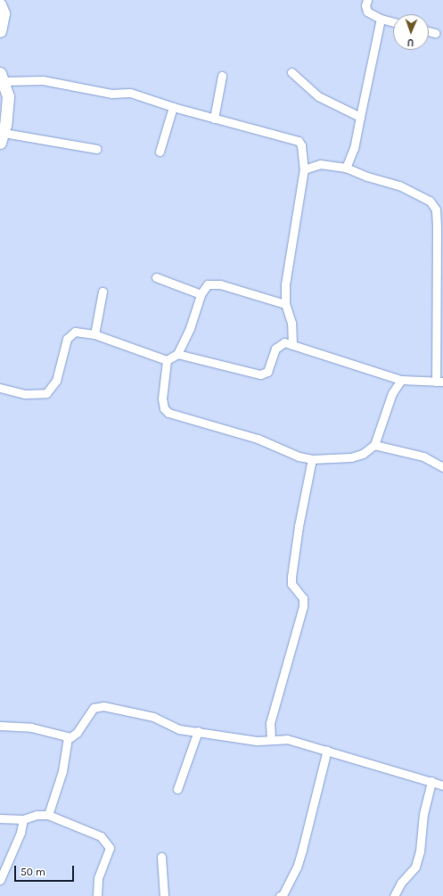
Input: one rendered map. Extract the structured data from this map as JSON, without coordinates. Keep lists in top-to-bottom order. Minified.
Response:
{"scale_bar":"50 m","north":"bottom"}
